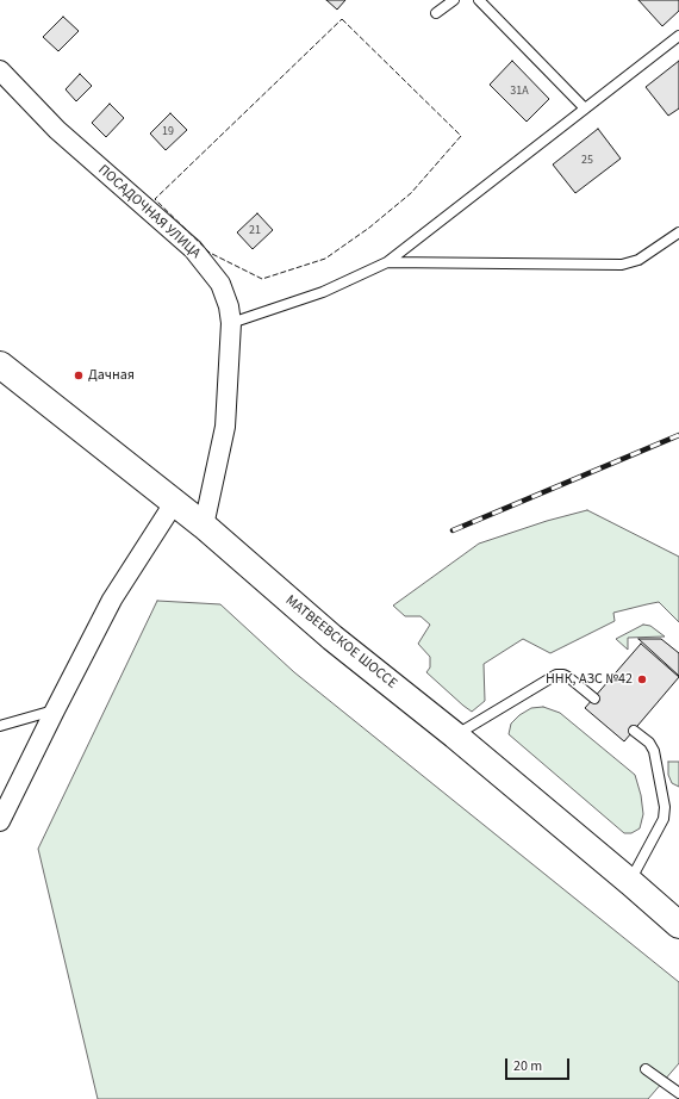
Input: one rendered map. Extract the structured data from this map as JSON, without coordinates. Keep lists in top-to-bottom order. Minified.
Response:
{"streets":{"main road":["МАТВЕЕВСКОЕ ШОССЕ"],"street":["ПОСАДОЧНАЯ УЛИЦА"]},"crossings":[["ПОСАДОЧНАЯ УЛИЦА","МАТВЕЕВСКОЕ ШОССЕ"]],"places":["Дачная","ННК, АЗС №42"],"house_numbers":["31А","19","25","21"],"scale_bar":"20 m"}
